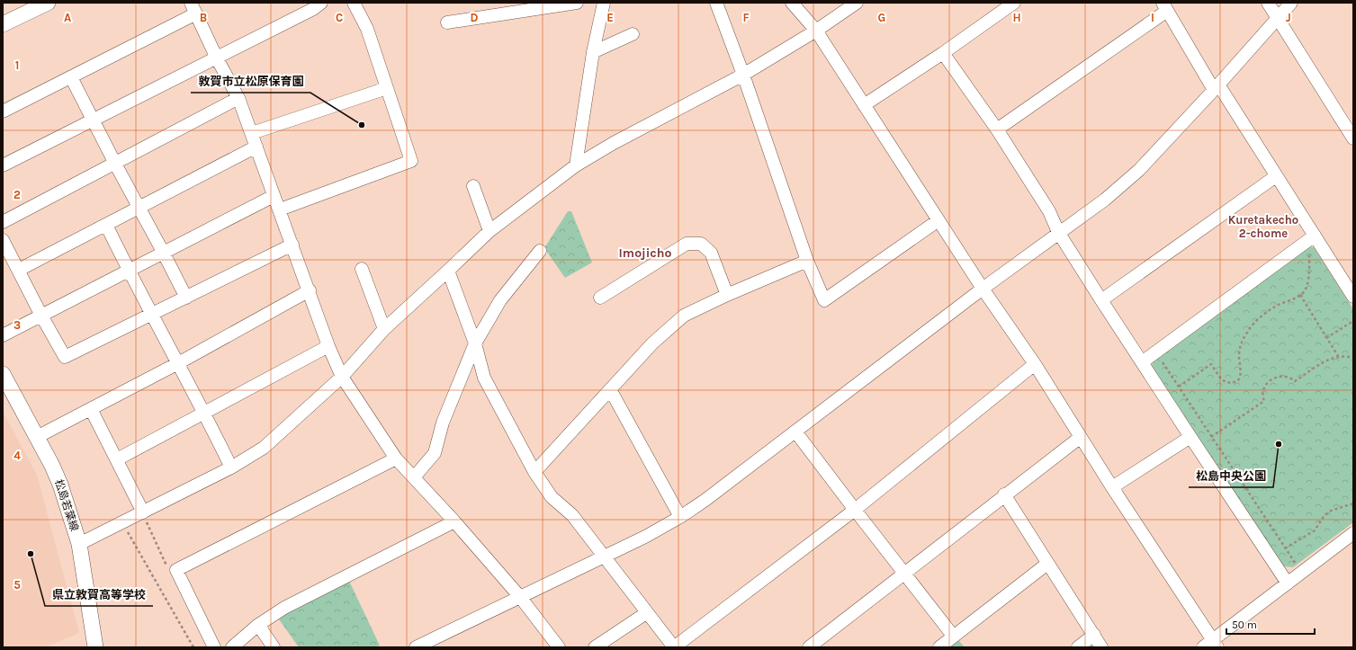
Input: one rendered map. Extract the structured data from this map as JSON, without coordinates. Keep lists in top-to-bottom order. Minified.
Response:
{"streets":{"main road":["松島若葉線"]},"districts":["Kuretakecho 2-chome","Imojicho"],"places":["敦賀市立松原保育園","松島中央公園","県立敦賀高等学校"],"scale_bar":"50 m","grid":{"columns":["A","B","C","D","E","F","G","H","I","J"],"rows":["1","2","3","4","5"]}}
